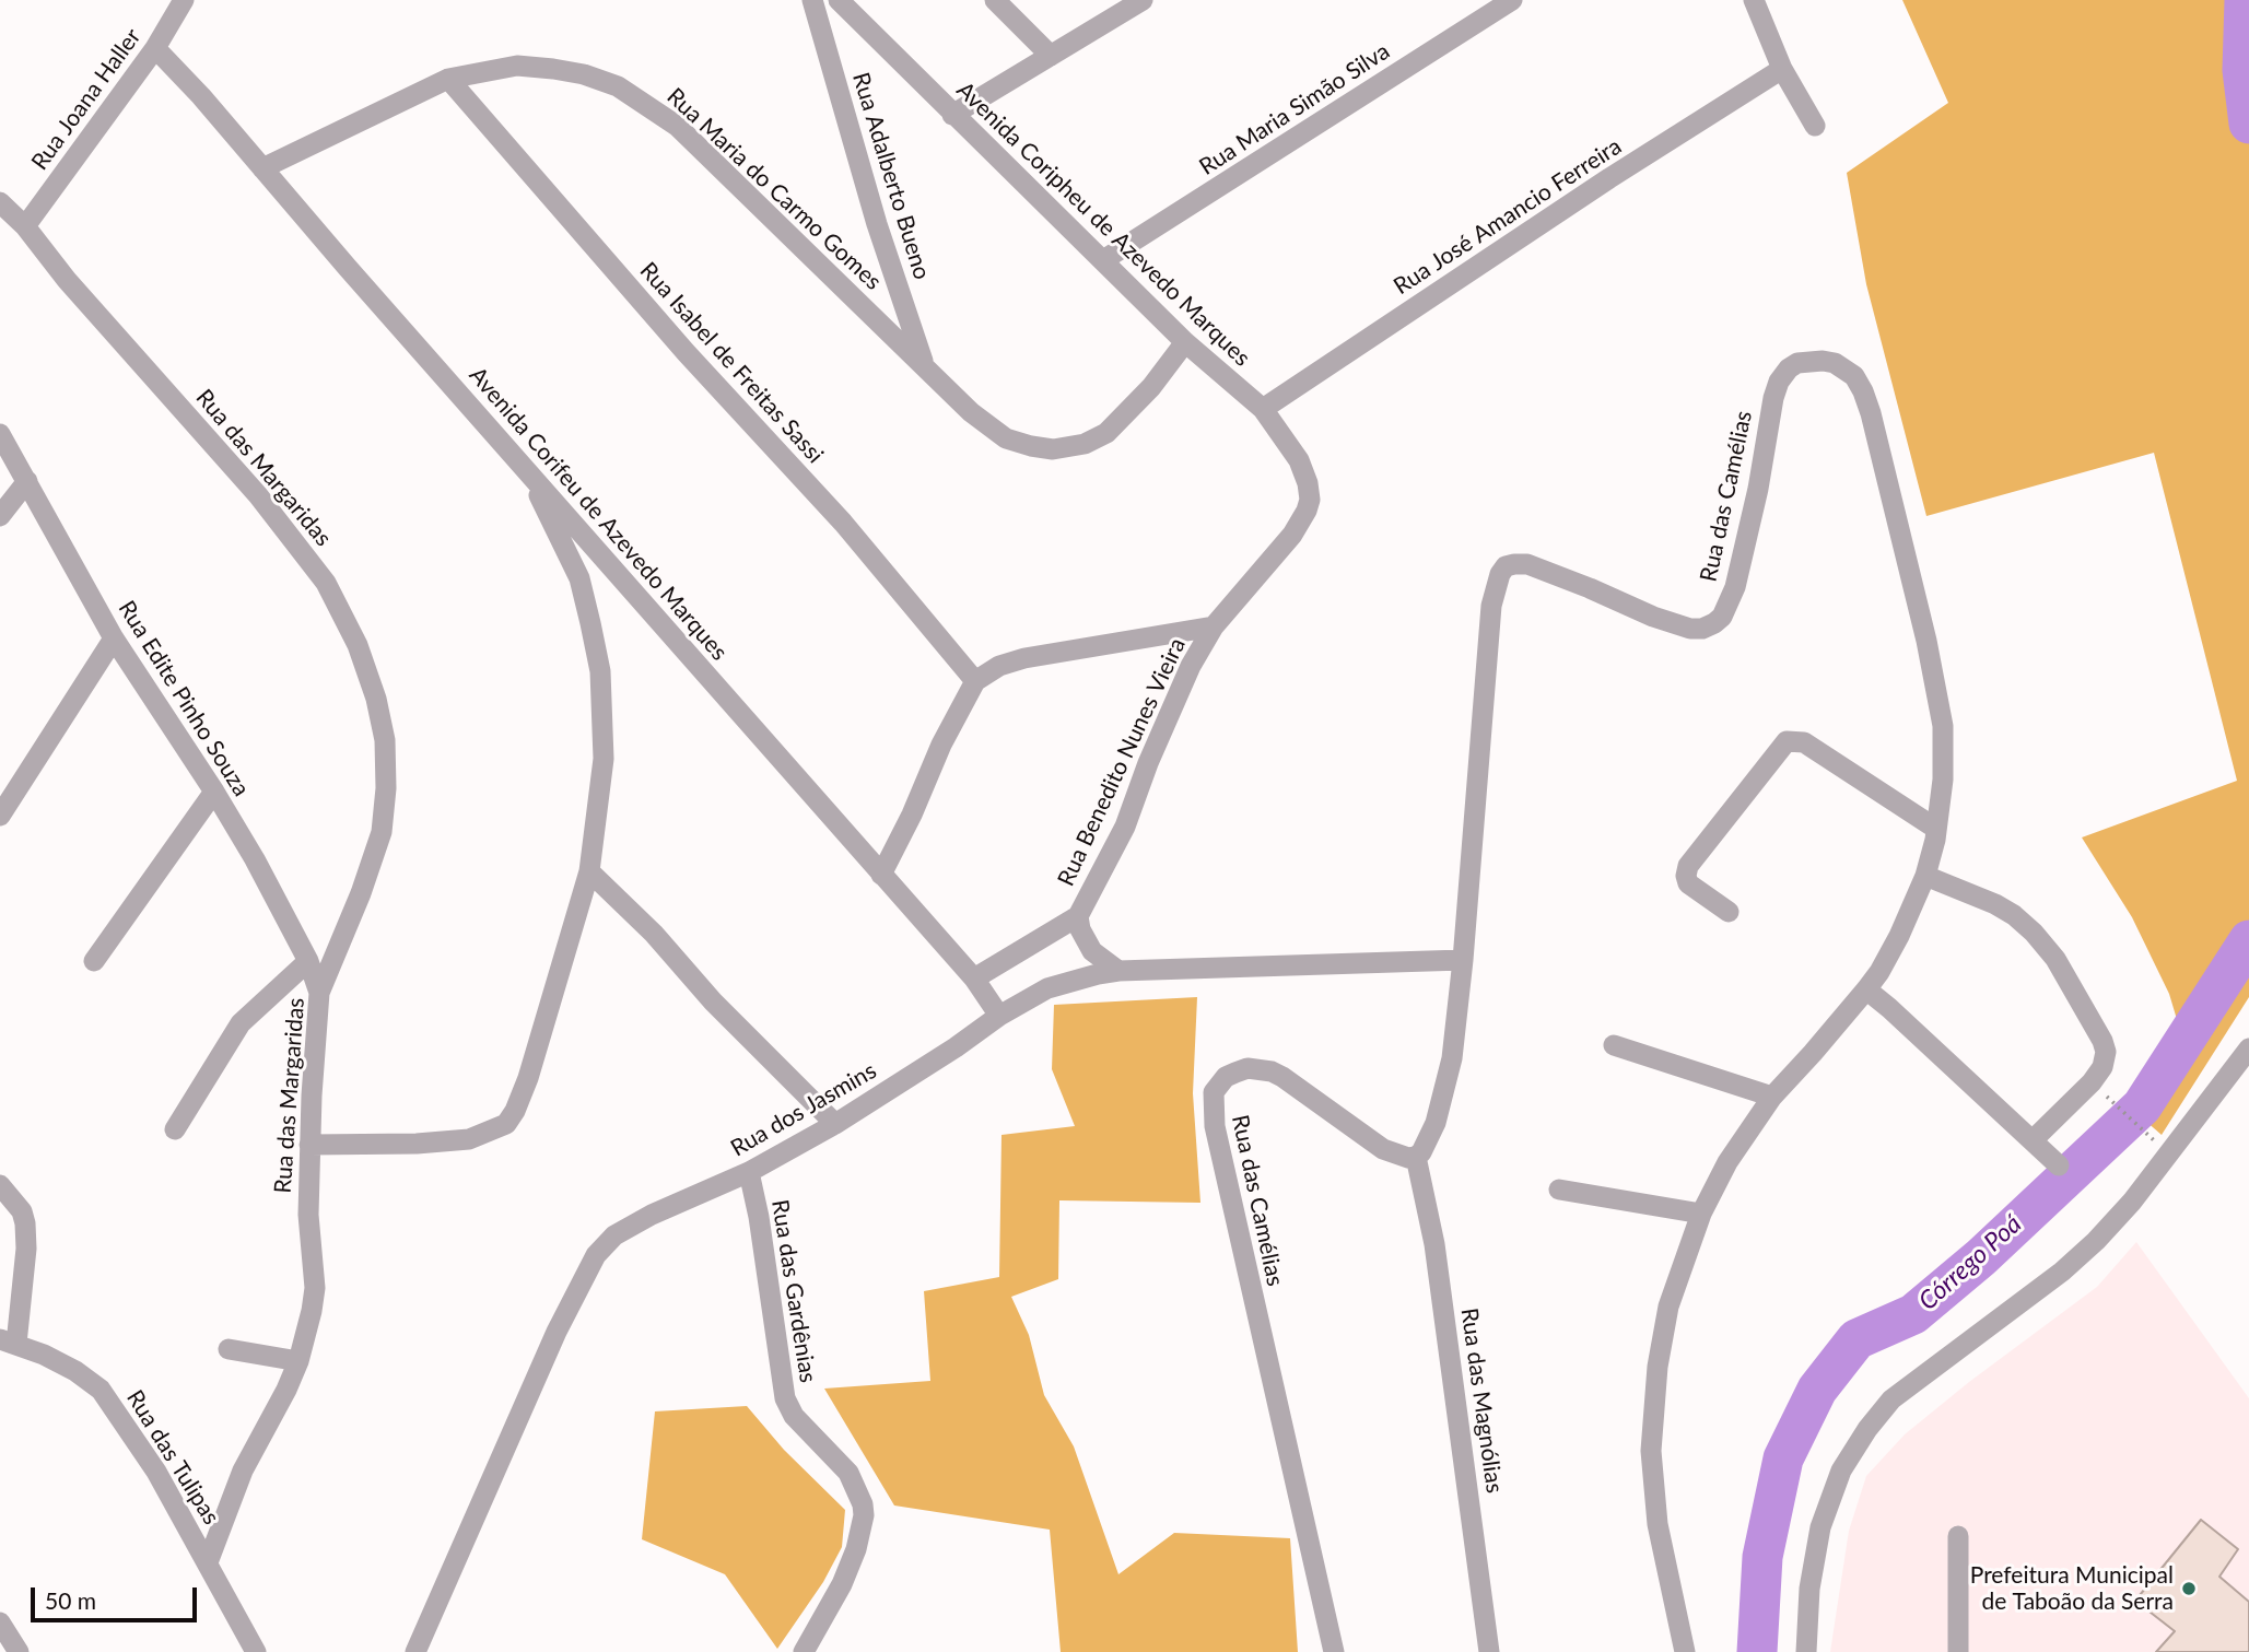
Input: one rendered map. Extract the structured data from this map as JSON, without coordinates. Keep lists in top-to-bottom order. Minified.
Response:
{"streets":{"street":["Rua Joana Haller","Rua Maria Simão Silva","Rua Adalberto Bueno","Rua Maria do Carmo Gomes","Rua José Amancio Ferreira","Avenida Coripheu de Azevedo Marques","Rua Isabel de Freitas Sassi","Rua das Margaridas","Rua das Camélias","Avenida Corifeu de Azevedo Marques","Rua Edite Pinho Souza","Rua Benedito Nunes Vieira","Rua dos Jasmins","Rua das Gardênias","Rua das Magnólias","Rua das Tulipas"]},"crossings":[["Rua Joana Haller","Rua das Margaridas"],["Rua Joana Haller","Avenida Corifeu de Azevedo Marques"],["Rua Maria Simão Silva","Avenida Coripheu de Azevedo Marques"],["Rua Adalberto Bueno","Rua Maria do Carmo Gomes"],["Rua Maria do Carmo Gomes","Avenida Coripheu de Azevedo Marques"],["Rua Maria do Carmo Gomes","Rua Isabel de Freitas Sassi"],["Rua Maria do Carmo Gomes","Avenida Corifeu de Azevedo Marques"],["Rua José Amancio Ferreira","Avenida Coripheu de Azevedo Marques"],["Avenida Coripheu de Azevedo Marques","Rua Benedito Nunes Vieira"],["Rua das Margaridas","Rua Edite Pinho Souza"],["Rua das Margaridas","Rua das Tulipas"],["Rua das Camélias","Rua dos Jasmins"],["Rua das Camélias","Rua das Magnólias"],["Avenida Corifeu de Azevedo Marques","Rua dos Jasmins"],["Rua Benedito Nunes Vieira","Rua dos Jasmins"],["Rua dos Jasmins","Rua das Gardênias"]],"water":["Córrego Poá"],"places":["Prefeitura Municipal de Taboão da Serra"],"scale_bar":"50 m"}
